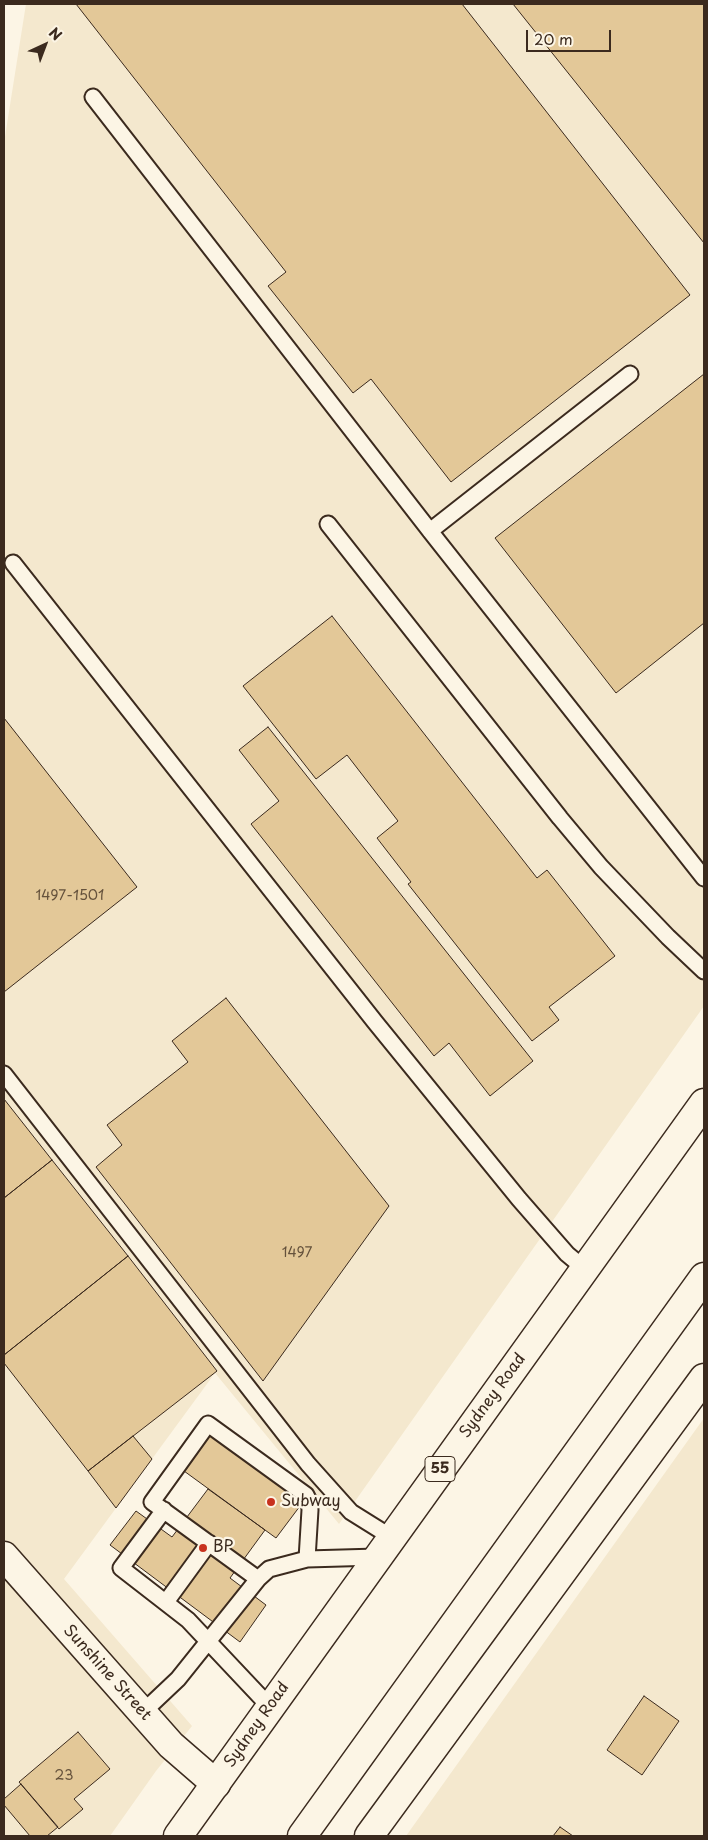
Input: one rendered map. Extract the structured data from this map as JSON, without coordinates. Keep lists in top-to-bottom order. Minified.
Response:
{"streets":{"main road":["Sydney Road","55","Sunshine Street"]},"crossings":[["Sydney Road","Sunshine Street"]],"places":["Subway","BP"],"house_numbers":["1497-1501","1497","23"],"scale_bar":"20 m","north":"top right"}
